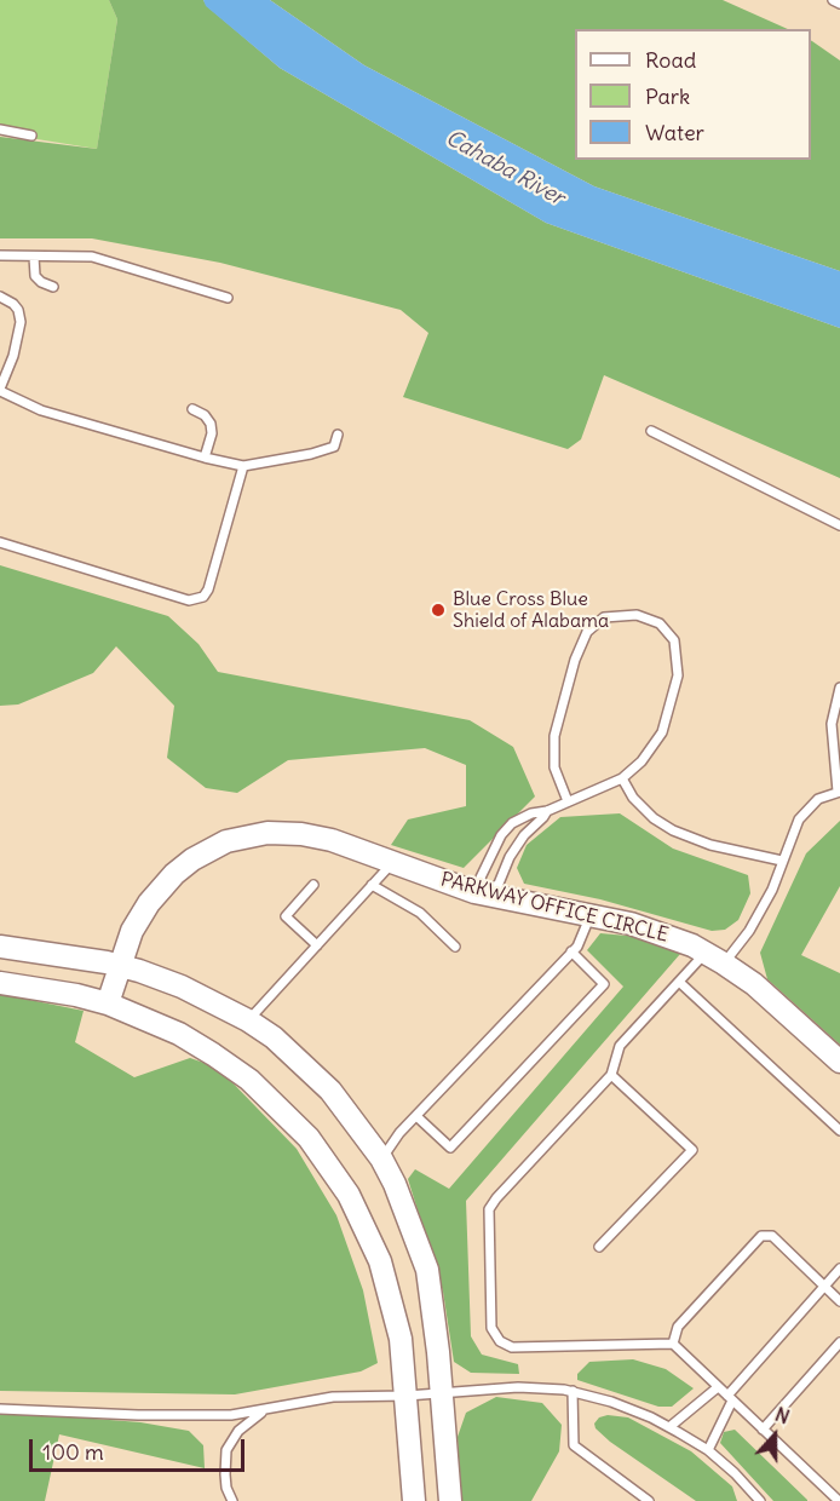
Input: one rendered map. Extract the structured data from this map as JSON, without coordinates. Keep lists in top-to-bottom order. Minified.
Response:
{"streets":{"street":["PARKWAY OFFICE CIRCLE"]},"water":["Cahaba River"],"places":["Blue Cross Blue Shield of Alabama"],"legend":["Road","Park","Water"],"scale_bar":"100 m","north":"top"}
